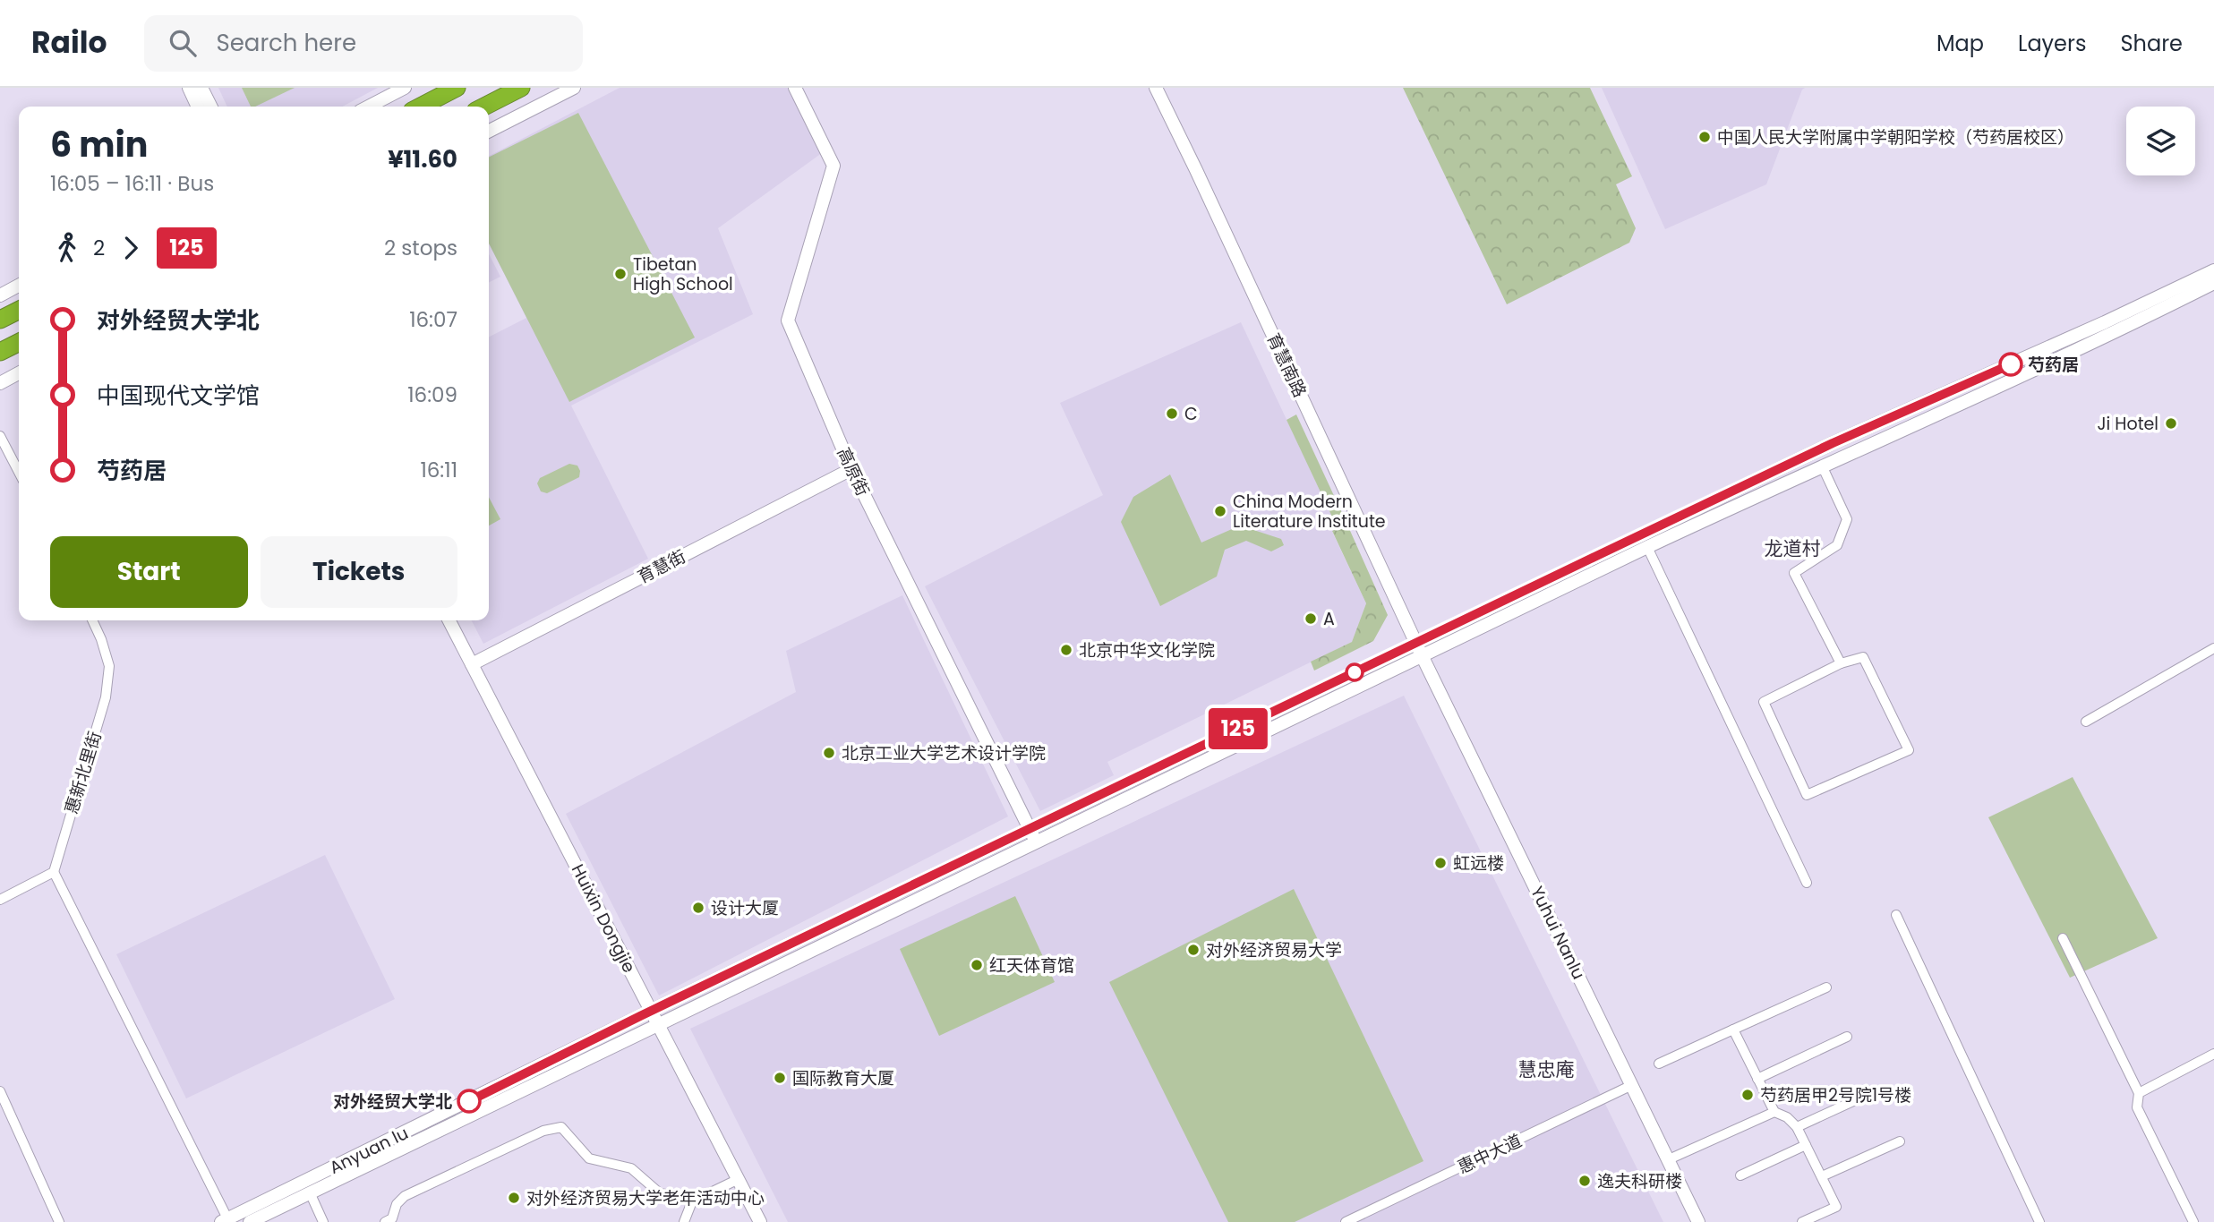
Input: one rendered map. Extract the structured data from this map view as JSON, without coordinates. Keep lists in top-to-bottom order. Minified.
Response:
{"streets":{"main road":["育慧南路","高原街","育慧街","Huixin Dongjie","Yuhui Nanlu","Anyuan lu"],"street":["惠新北里街","惠中大道"]},"crossings":[["育慧南路","Yuhui Nanlu"],["育慧南路","Anyuan lu"],["高原街","育慧街"],["高原街","Anyuan lu"],["育慧街","Huixin Dongjie"],["Huixin Dongjie","Anyuan lu"],["Yuhui Nanlu","Anyuan lu"],["Yuhui Nanlu","惠中大道"]],"districts":["龙道村","慧忠庵"],"places":["中国人民大学附属中学朝阳学校（芍药居校区）","Tibetan High School","芍药居","C","Ji Hotel","China Modern Literature Institute","A","北京中华文化学院","北京工业大学艺术设计学院","虹远楼","设计大厦","对外经济贸易大学","红天体育馆","国际教育大厦","芍药居甲2号院1号楼","对外经贸大学北","逸夫科研楼","对外经济贸易大学老年活动中心"],"lines":["bus line 125"],"page":{"header":"Railo","search":"Search here","nav":["Map","Layers","Share"],"on_map":"125","heading":["6 min","16:05 – 16:11 · Bus","¥11.60"],"legs":["2","125","2 stops"],"list":[{"name":"对外经贸大学北","value":"16:07"},{"name":"中国现代文学馆","value":"16:09"},{"name":"芍药居","value":"16:11"}],"buttons":["Start","Tickets"]}}
